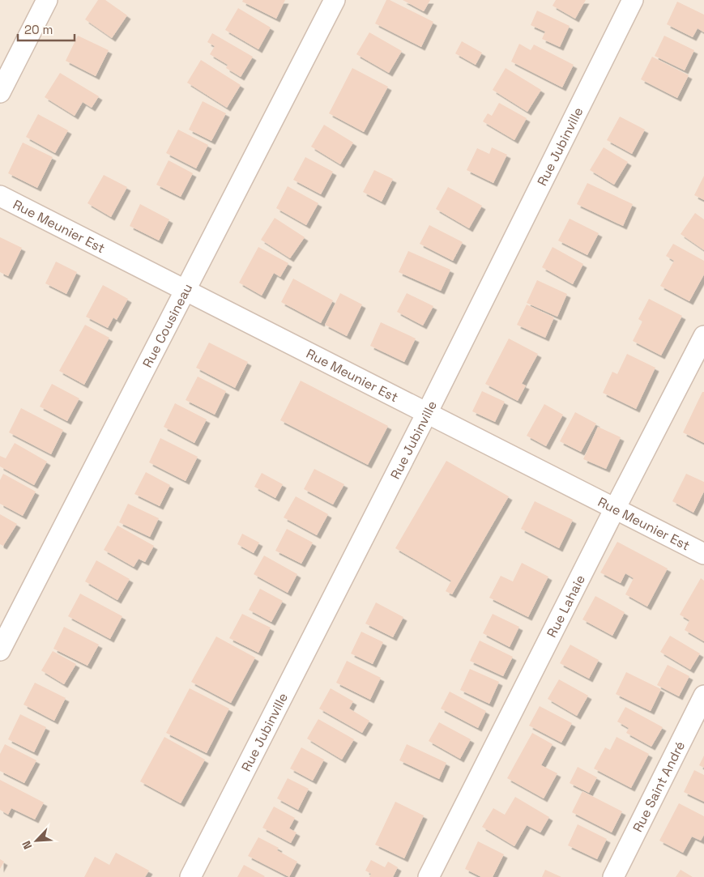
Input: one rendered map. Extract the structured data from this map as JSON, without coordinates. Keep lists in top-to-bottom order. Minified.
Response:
{"streets":{"street":["Rue Jubinville","Rue Meunier Est","Rue Cousineau","Rue Lahaie","Rue Saint André"]},"crossings":[["Rue Jubinville","Rue Meunier Est"],["Rue Meunier Est","Rue Cousineau"],["Rue Meunier Est","Rue Lahaie"]],"scale_bar":"20 m","north":"bottom left"}
